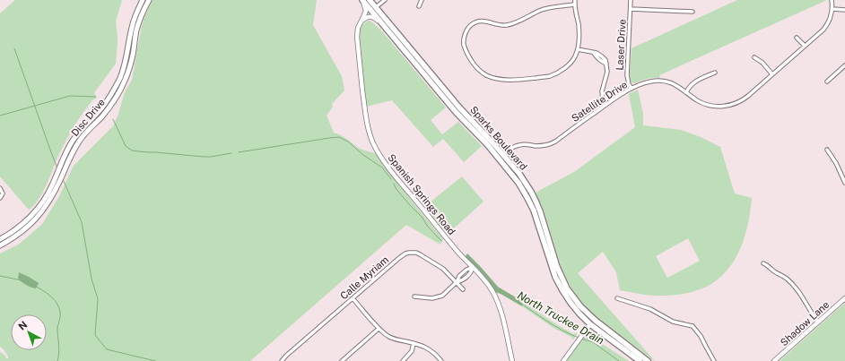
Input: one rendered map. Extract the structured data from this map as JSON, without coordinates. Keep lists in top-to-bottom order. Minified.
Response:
{"streets":{"main road":["Disc Drive","Sparks Boulevard"],"street":["Laser Drive","Satellite Drive","Spanish Springs Road","Calle Myriam","Shadow Lane"]},"crossings":[["Laser Drive","Satellite Drive"],["Satellite Drive","Sparks Boulevard"],["Sparks Boulevard","Spanish Springs Road"]],"water":["North Truckee Drain"],"north":"top left"}
